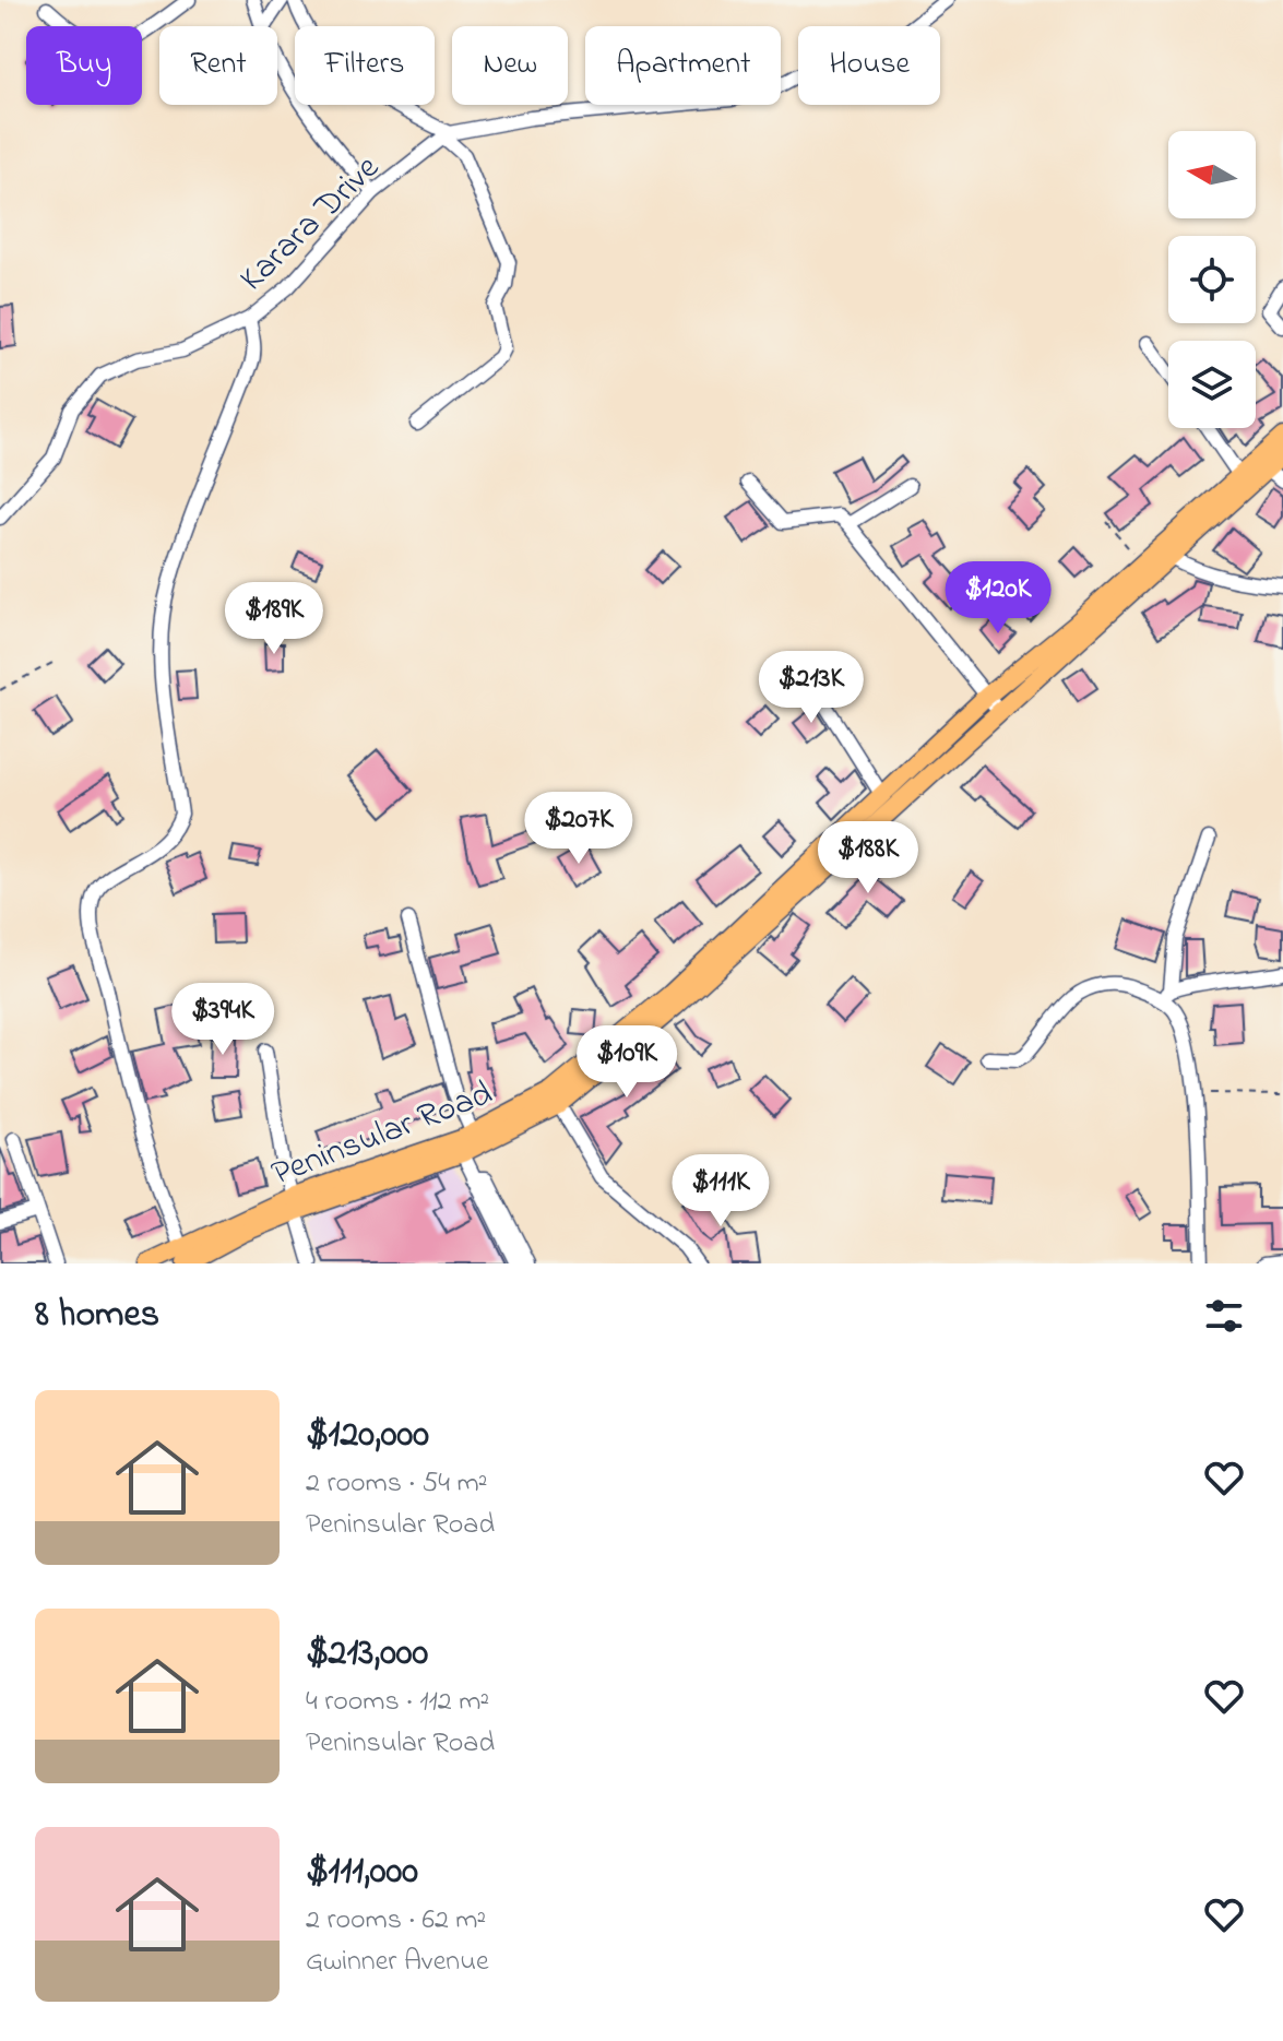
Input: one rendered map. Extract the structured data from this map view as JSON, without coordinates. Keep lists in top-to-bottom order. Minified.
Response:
{"streets":{"main road":["Peninsular Road"],"street":["Karara Drive"]},"north":"left","page":{"chip":["Buy","Rent","Filters","New","Apartment","House"],"price":["$120K","$189K","$213K","$207K","$188K","$394K","$109K","$111K"],"heading":"8 homes","list":[{"name":"$120,000","note":"2 rooms · 54 m² · Peninsular Road"},{"name":"$213,000","note":"4 rooms · 112 m² · Peninsular Road"},{"name":"$111,000","note":"2 rooms · 62 m² · Gwinner Avenue"}]}}
